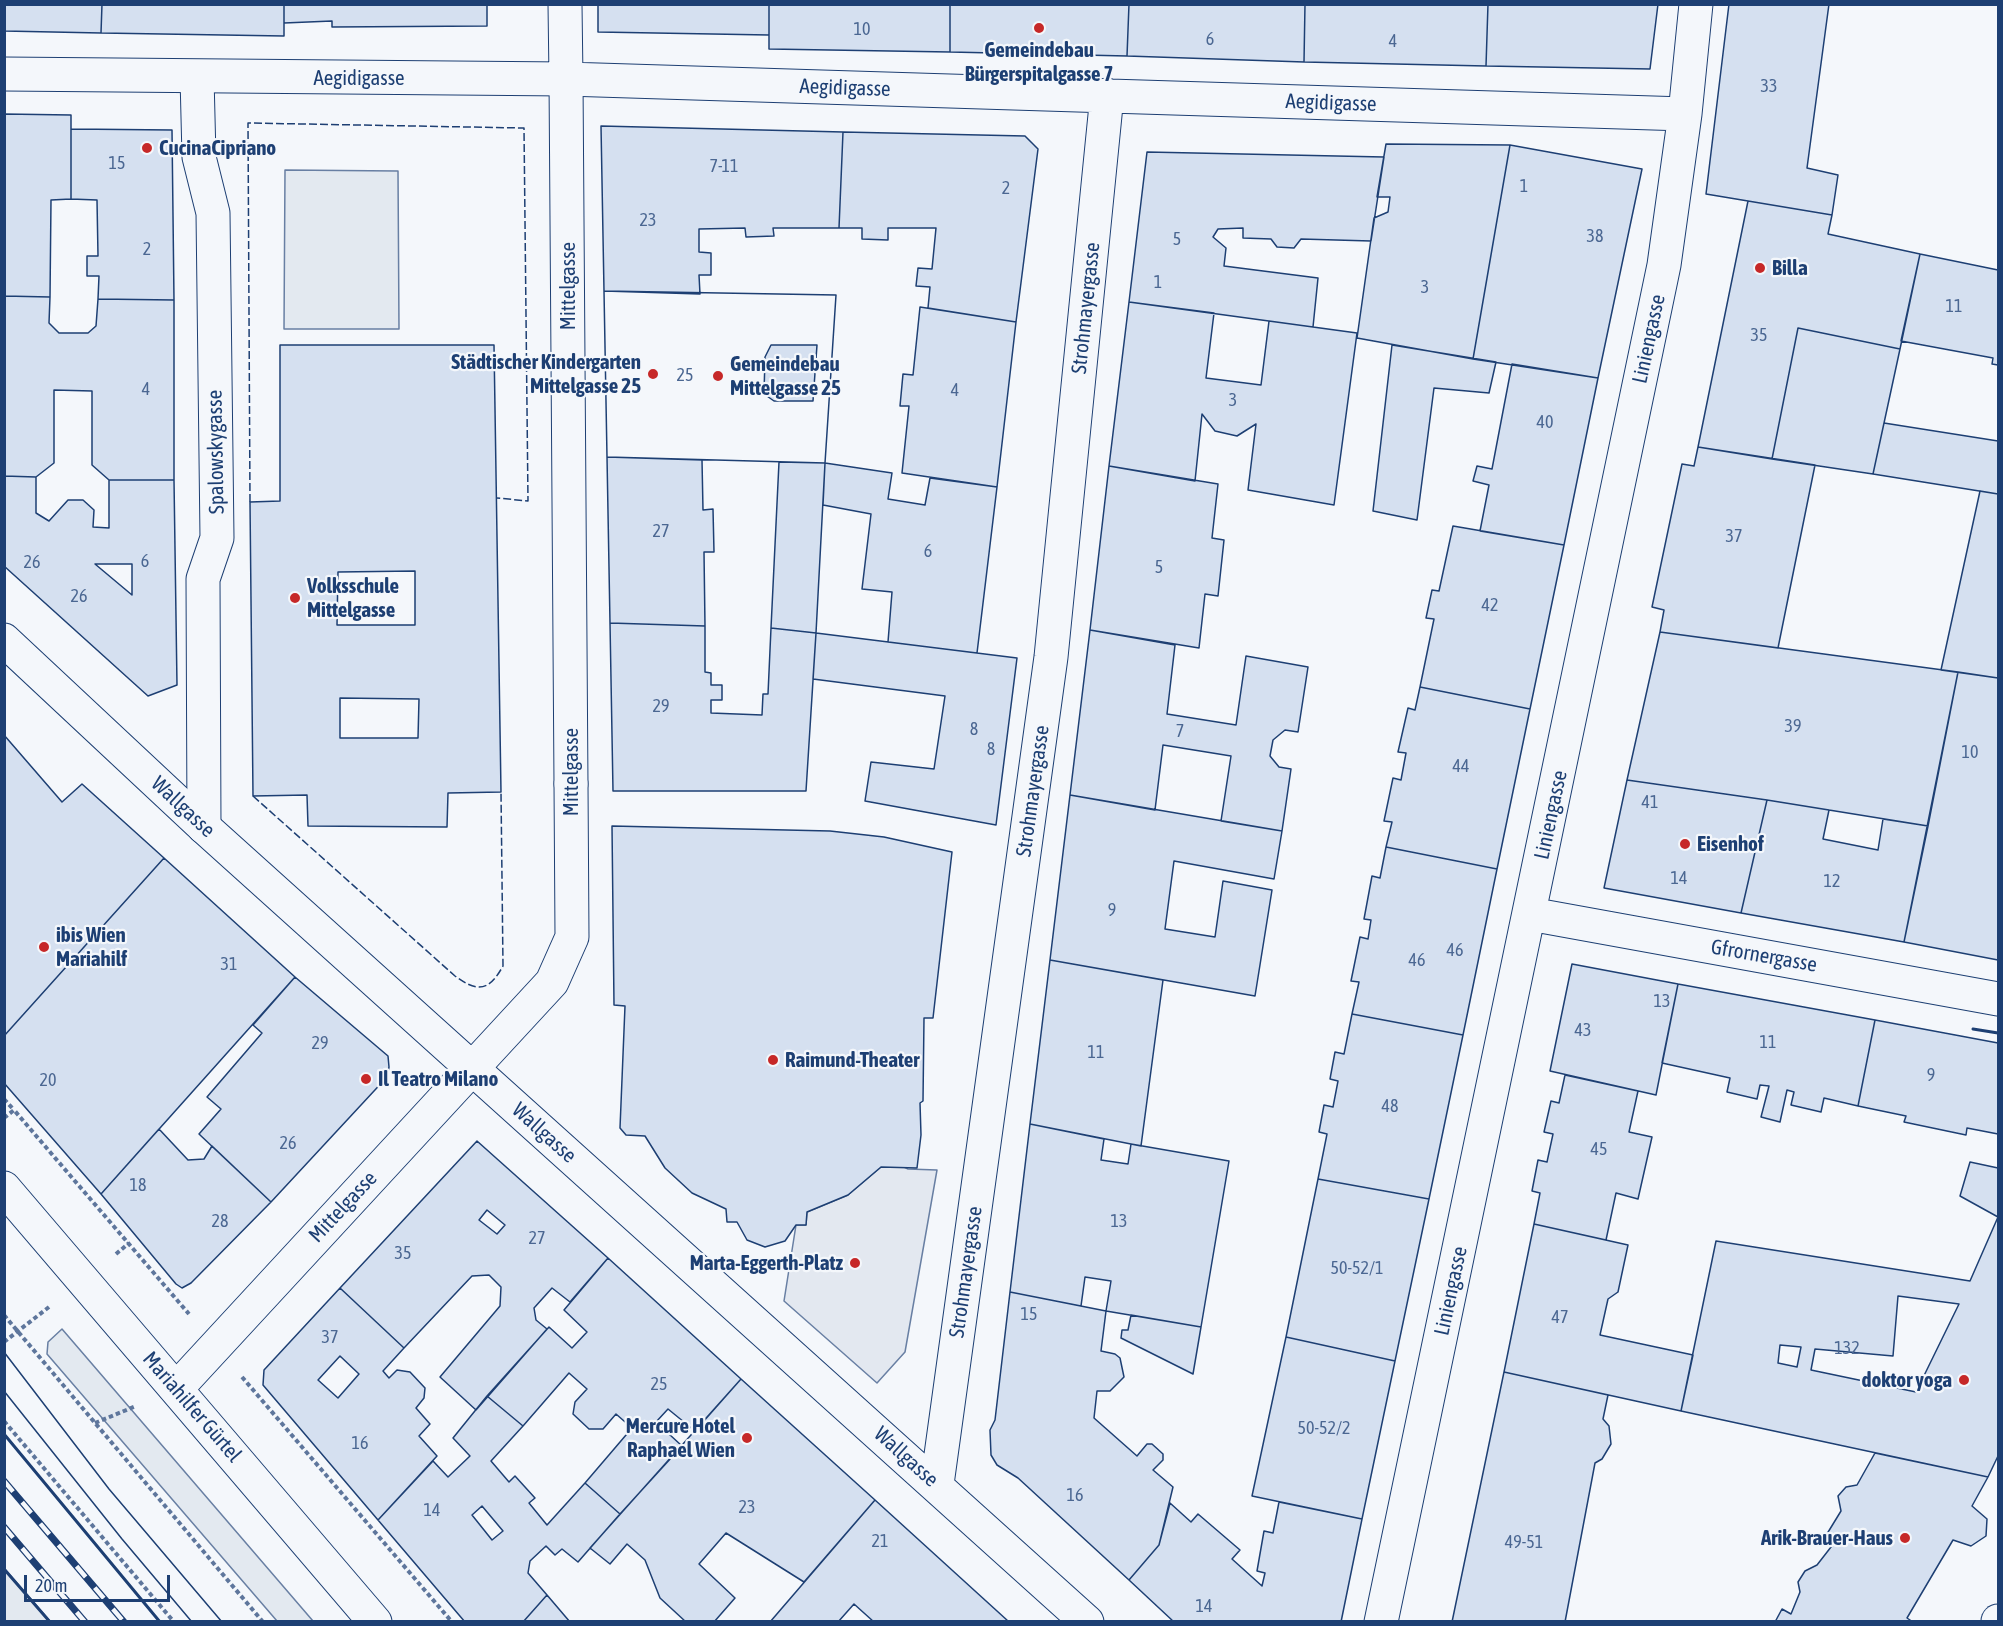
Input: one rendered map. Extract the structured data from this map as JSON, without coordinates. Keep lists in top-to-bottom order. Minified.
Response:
{"streets":{"street":["Aegidigasse","Mittelgasse","Strohmayergasse","Liniengasse","Spalowskygasse","Wallgasse","Gfrornergasse","Mariahilfer Gürtel"]},"crossings":[["Aegidigasse","Mittelgasse"],["Aegidigasse","Strohmayergasse"],["Aegidigasse","Liniengasse"],["Aegidigasse","Spalowskygasse"],["Mittelgasse","Wallgasse"],["Mittelgasse","Mariahilfer Gürtel"],["Strohmayergasse","Wallgasse"],["Liniengasse","Gfrornergasse"],["Spalowskygasse","Wallgasse"]],"places":["Gemeindebau Bürgerspitalgasse 7","CucinaCipriano","Billa","Städtischer Kindergarten Mittelgasse 25","Gemeindebau Mittelgasse 25","Volksschule Mittelgasse","Eisenhof","ibis Wien Mariahilf","Raimund-Theater","Il Teatro Milano","Marta-Eggerth-Platz","doktor yoga","Mercure Hotel Raphael Wien","Arik-Brauer-Haus"],"house_numbers":["10","6","4","33","15","7-11","1","2","23","38","5","2","1","3","11","35","25","4","4","3","40","27","37","6","6","26","5","26","42","29","39","8","7","8","10","44","41","14","12","9","46","46","31","13","43","11","29","11","9","20","48","26","45","18","28","13","27","35","50-52/1","15","47","37","132","25","50-52/2","16","16","23","14","21","49-51","14"],"scale_bar":"20 m"}
